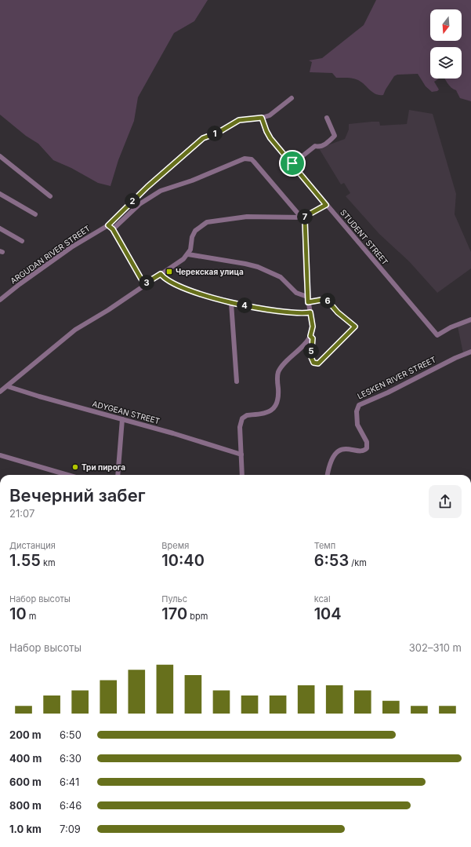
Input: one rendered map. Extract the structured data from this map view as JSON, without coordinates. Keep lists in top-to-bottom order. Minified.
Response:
{"streets":{"street":["STUDENT STREET","ARGUDAN RIVER STREET","LESKEN RIVER STREET","ADYGEAN STREET"]},"crossings":[["STUDENT STREET","ARGUDAN RIVER STREET"]],"places":{"transit":["Черекская улица"],"other":["Три пирога"]},"north":"bottom","page":{"pins":["1","2","7","3","6","4","5"],"heading":["Вечерний забег","21:07"],"stats":[["Дистанция","1.55 km"],["Время","10:40"],["Темп","6:53 /km"],["Набор высоты","10 m"],["Пульс","170 bpm"],["kcal","104"]],"chart":["Набор высоты","302–310 m"],"list":[{"name":"200 m","note":"6:50"},{"name":"400 m","note":"6:30"},{"name":"600 m","note":"6:41"},{"name":"800 m","note":"6:46"},{"name":"1.0 km","note":"7:09"}]}}
